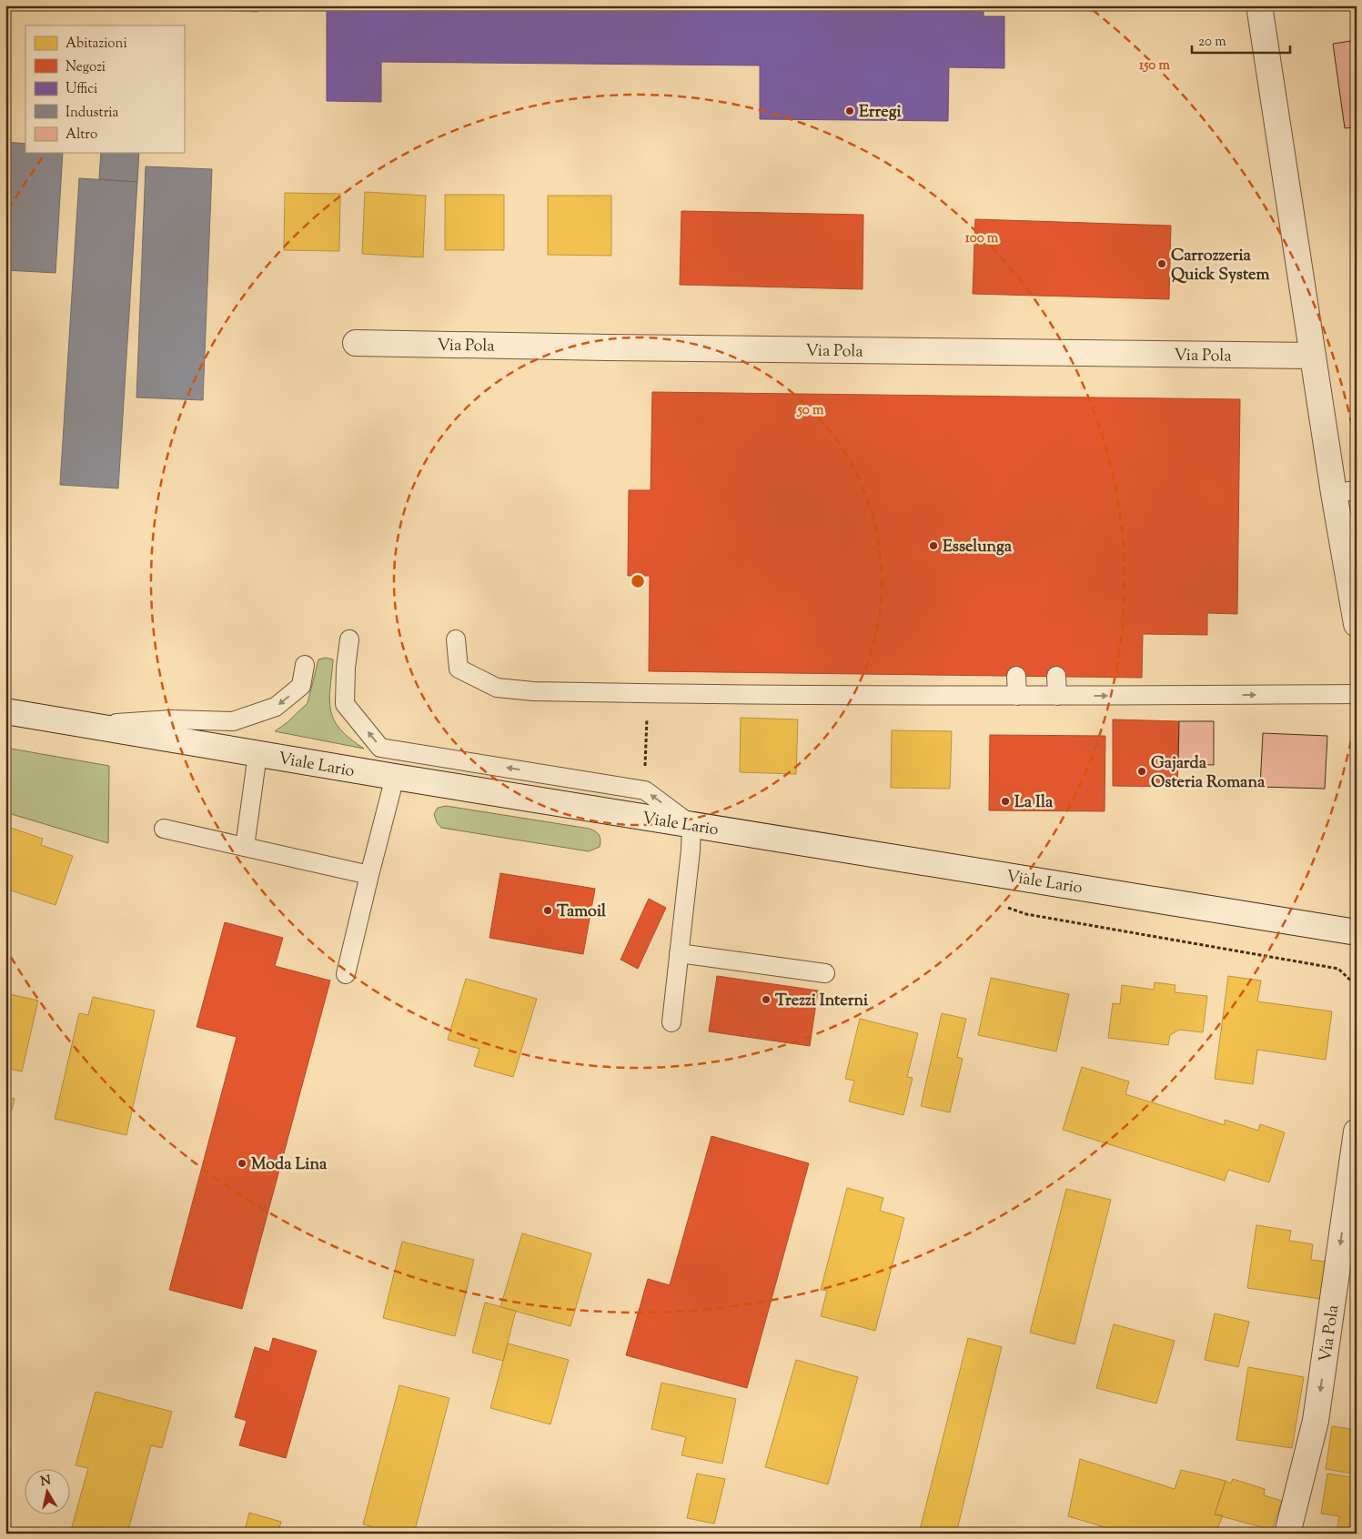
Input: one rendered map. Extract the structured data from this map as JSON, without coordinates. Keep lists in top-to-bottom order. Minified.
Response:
{"streets":{"street":["Via Pola","Viale Lario"]},"places":["Erregi","Carrozzeria Quick System","Esselunga","Gajarda Osteria Romana","La Ila","Tamoil","Trezzi Interni","Moda Lina"],"legend":["Abitazioni","Negozi","Uffici","Industria","Altro"],"scale_bar":"20 m","north":"top","rings":["150 m","100 m","50 m"]}
